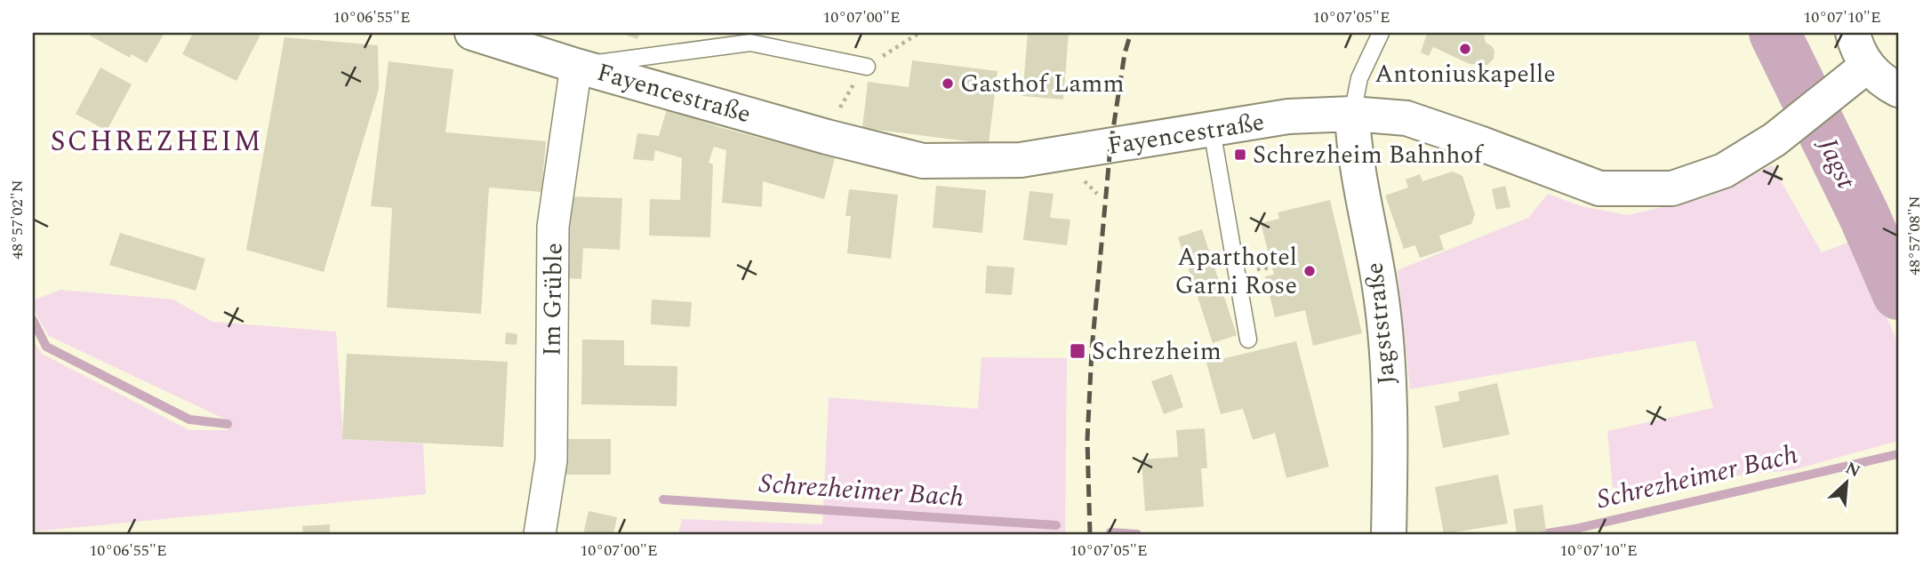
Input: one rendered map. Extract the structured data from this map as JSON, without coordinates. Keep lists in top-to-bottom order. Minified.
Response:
{"streets":{"main road":["Fayencestraße","Jagststraße"],"street":["Im Grüble"]},"crossings":[["Fayencestraße","Im Grüble"],["Fayencestraße","Jagststraße"]],"districts":["SCHREZHEIM"],"water":["Jagst","Schrezheimer Bach"],"places":{"other":["Antoniuskapelle","Gasthof Lamm","Aparthotel Garni Rose"],"transit":["Schrezheim Bahnhof","Schrezheim"]},"north":"top right","coordinates":["10°06'55\"E","10°07'00\"E","10°07'05\"E","10°07'10\"E","48°57'02\"N","48°57'08\"N"]}
